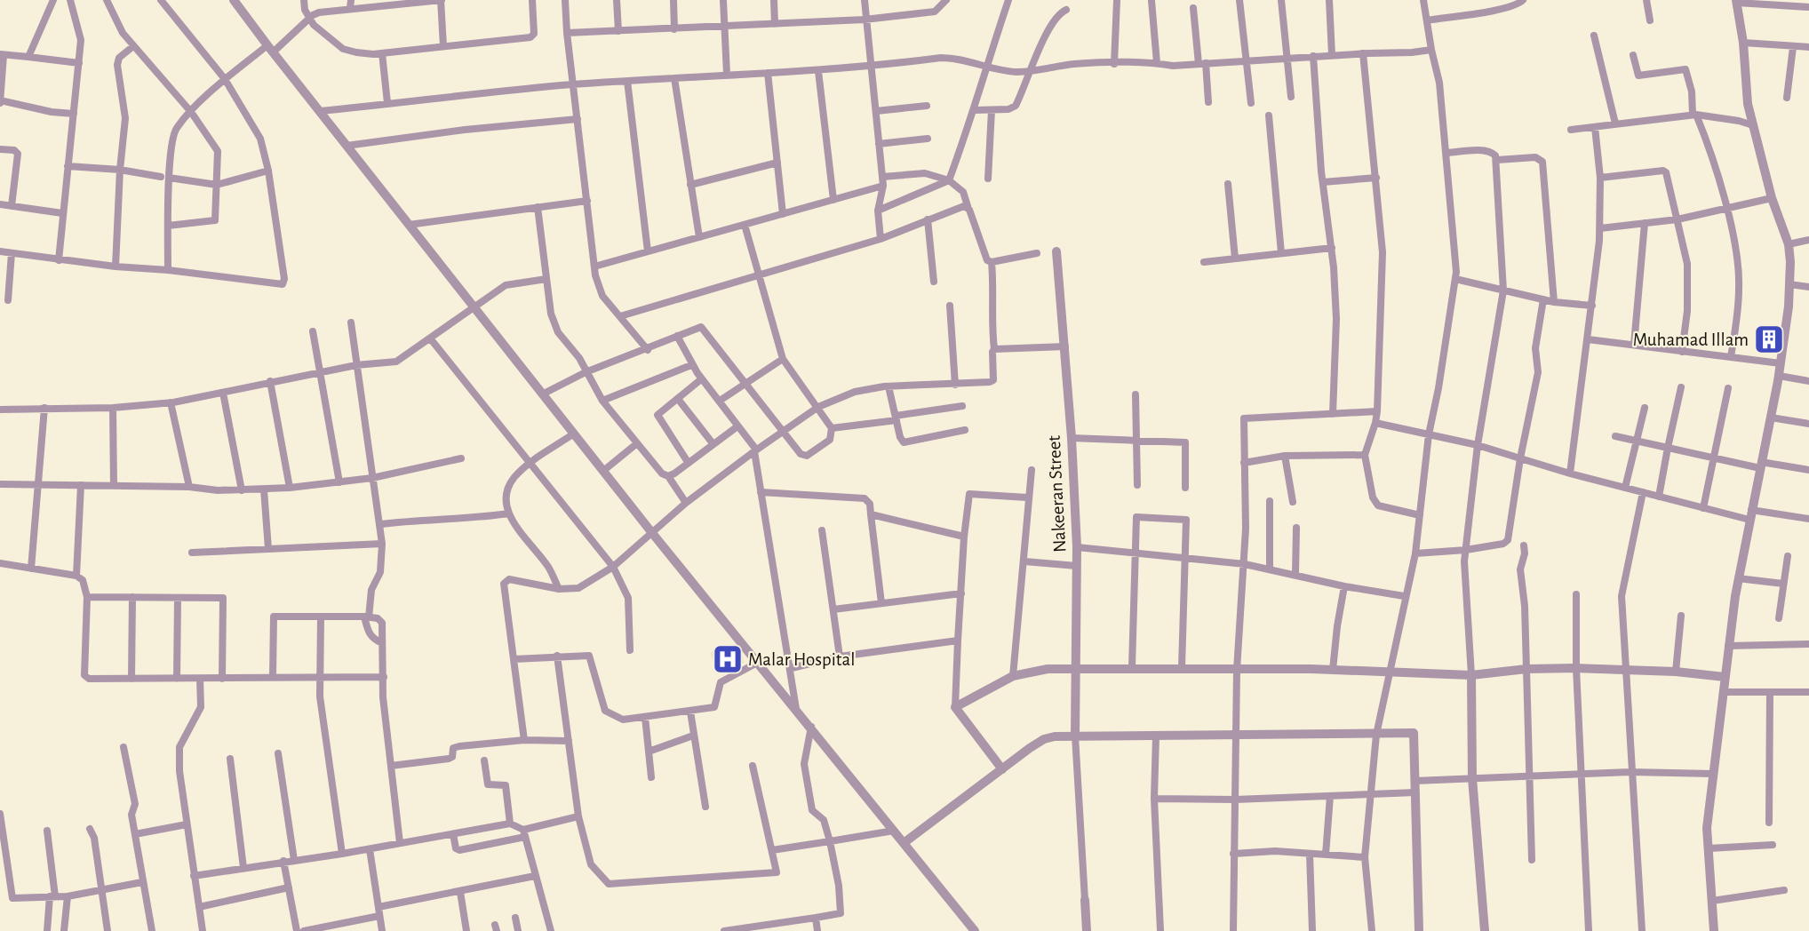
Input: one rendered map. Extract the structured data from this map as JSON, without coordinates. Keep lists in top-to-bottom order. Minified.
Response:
{"streets":{"street":["Nakeeran Street"]},"places":{"building":["Muhamad Illam"],"hospital":["Malar Hospital"]}}
